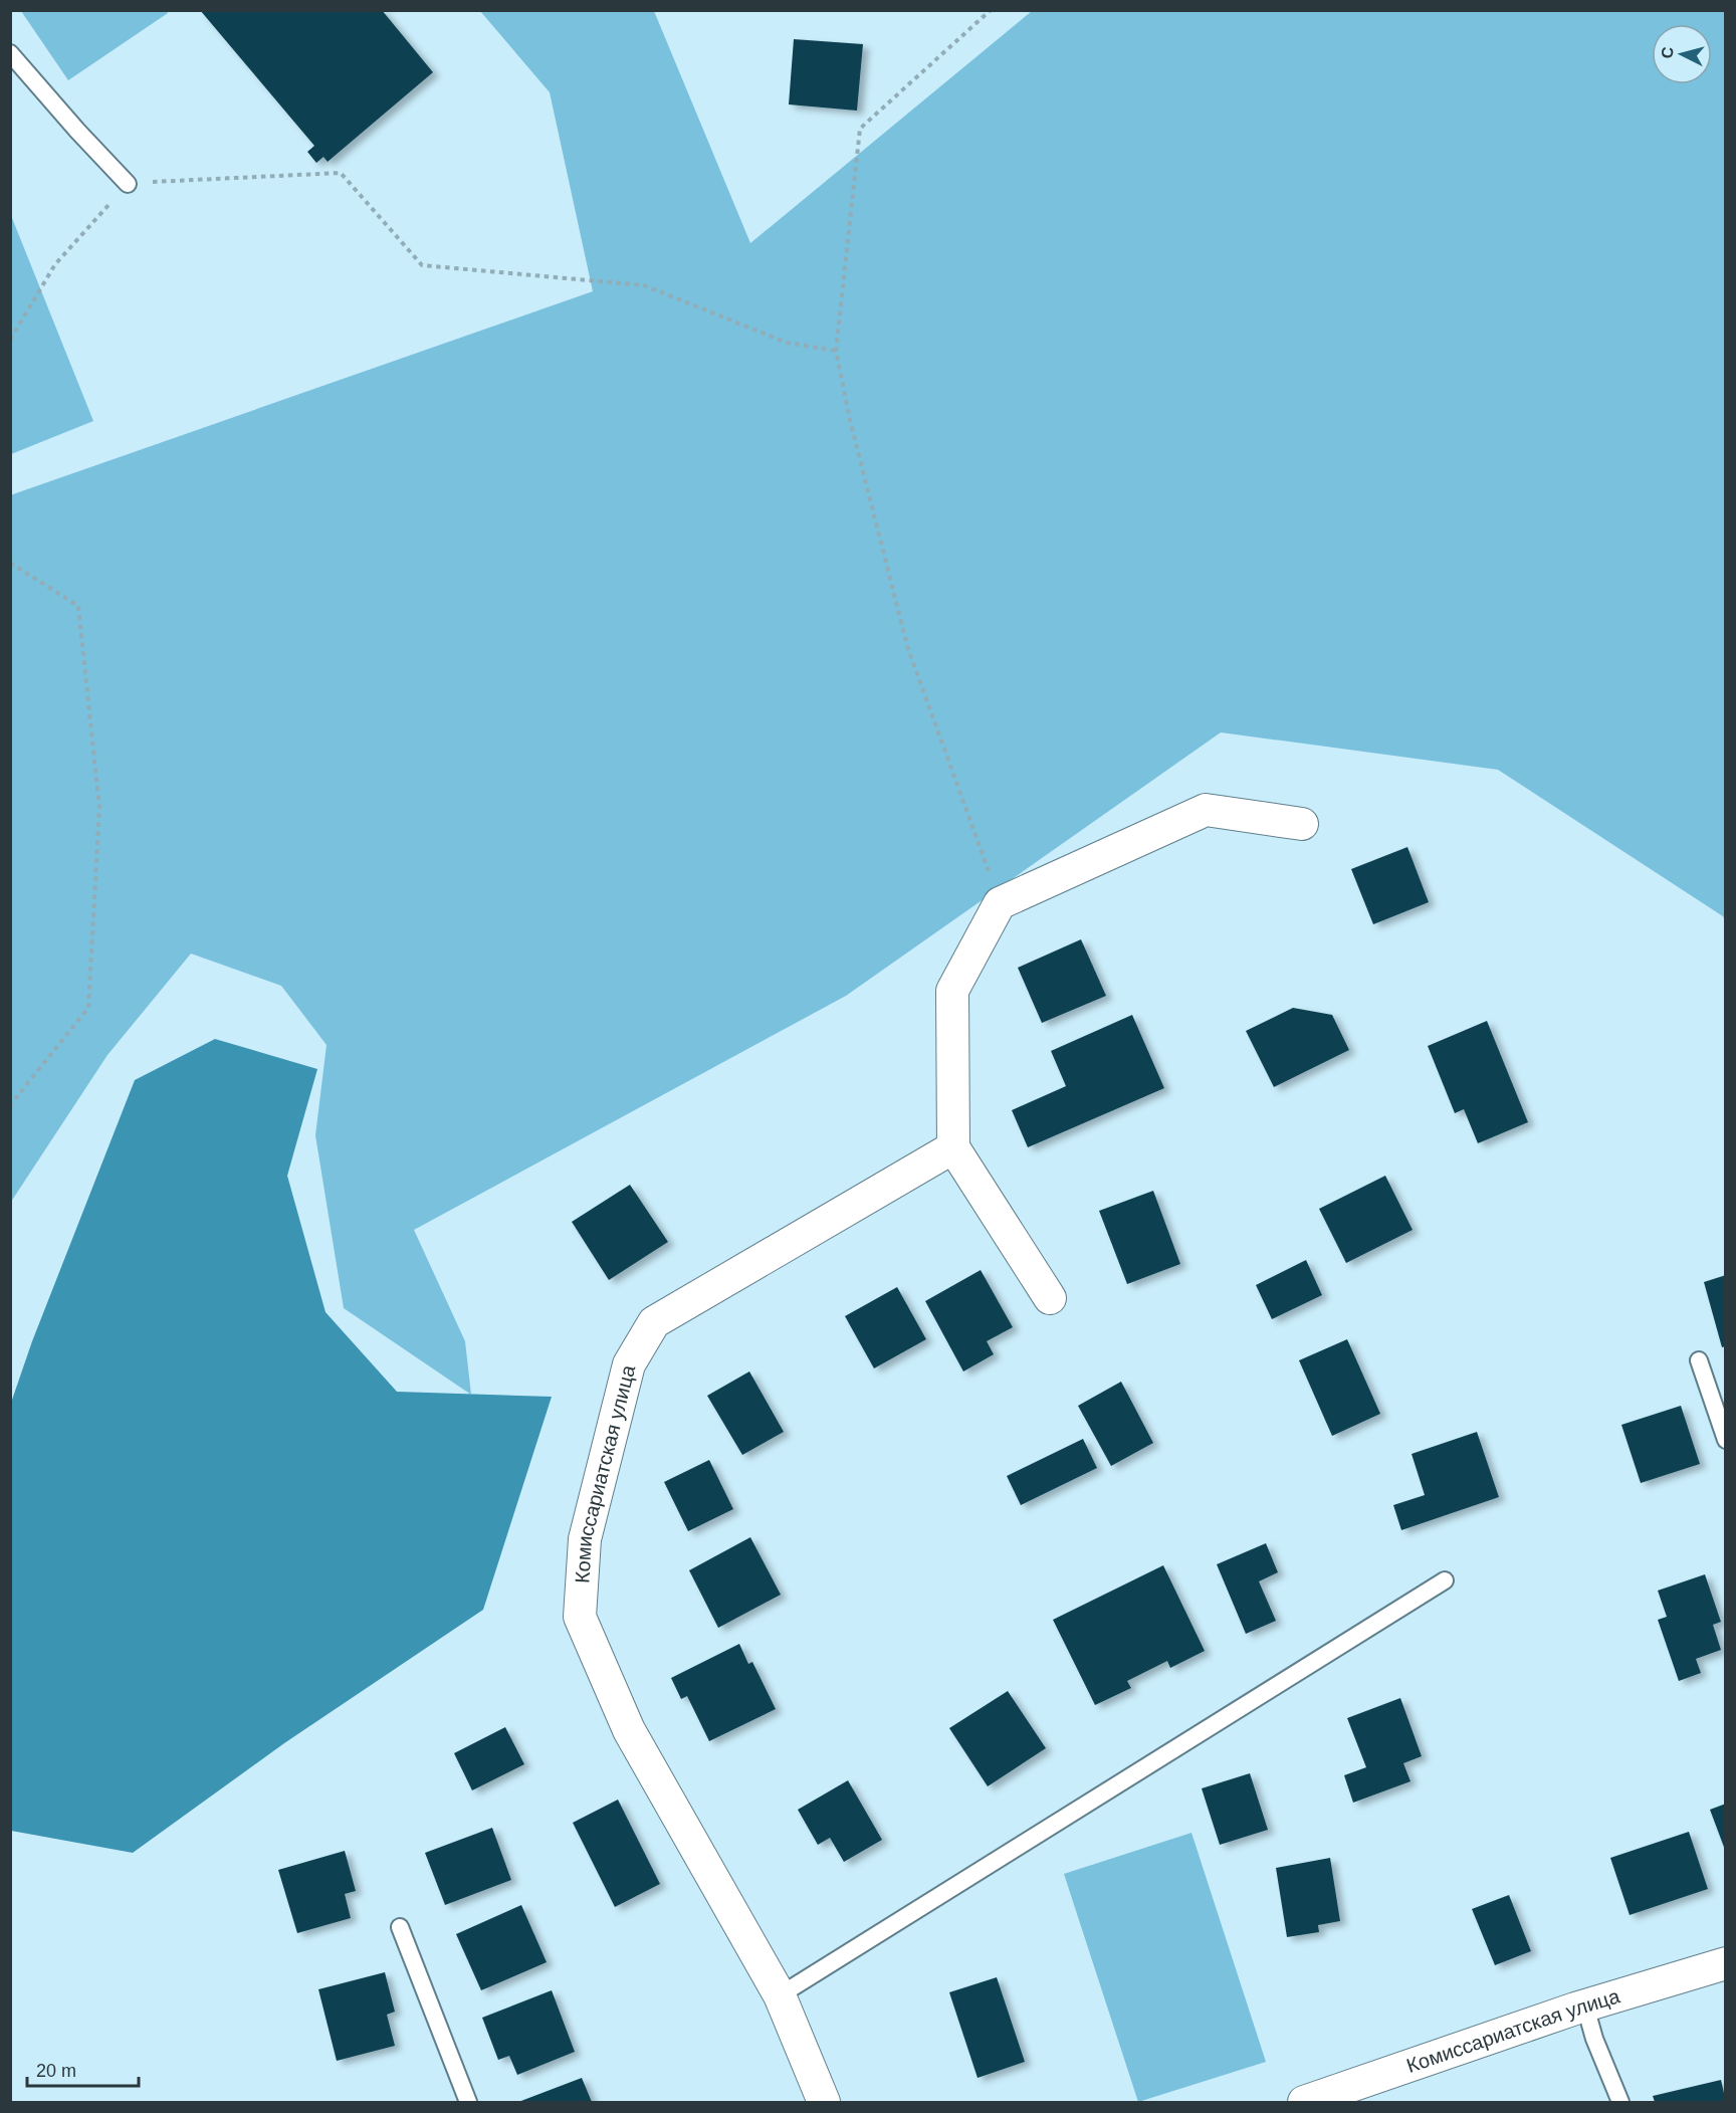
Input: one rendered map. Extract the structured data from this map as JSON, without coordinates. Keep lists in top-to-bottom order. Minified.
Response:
{"streets":{"street":["Комиссариатская улица"]},"scale_bar":"20 m","north":"left"}
